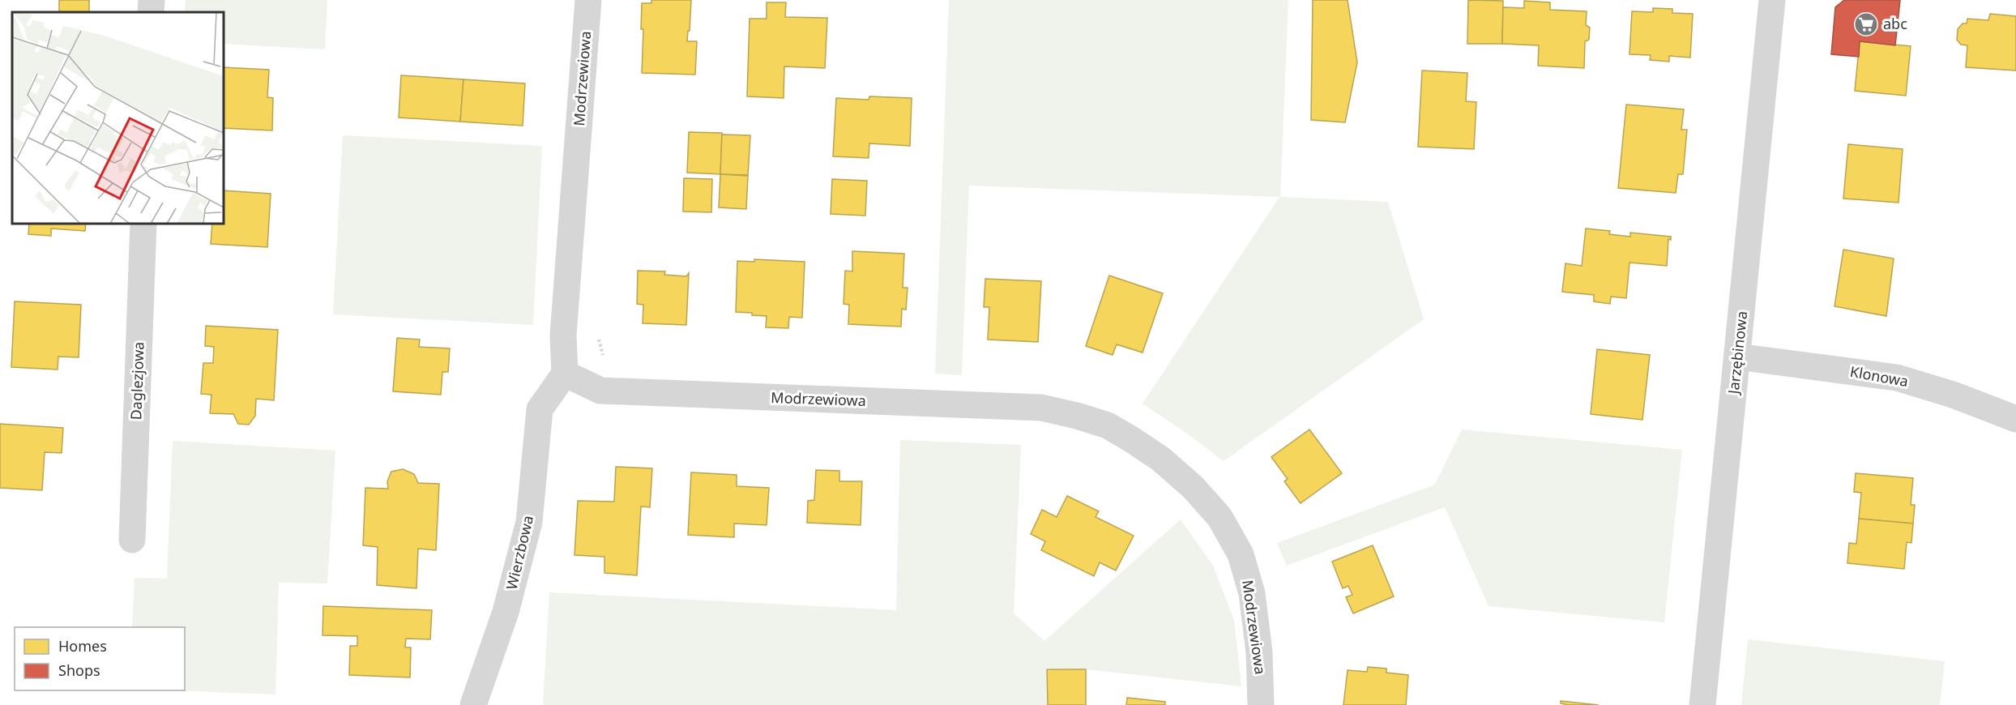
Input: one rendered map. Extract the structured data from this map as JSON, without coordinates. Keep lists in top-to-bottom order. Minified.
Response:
{"streets":{"street":["Modrzewiowa","Jarzębinowa","Klonowa","Daglezjowa","Wierzbowa"]},"crossings":[["Modrzewiowa","Wierzbowa"],["Jarzębinowa","Klonowa"]],"places":{"supermarket":["abc"]},"legend":["Homes","Shops"]}
